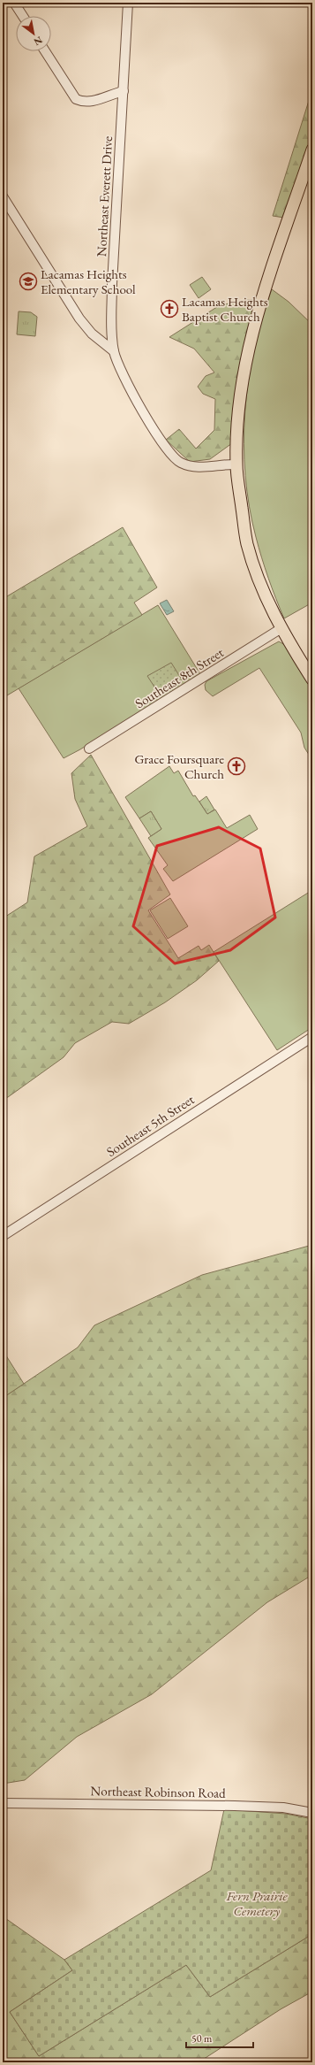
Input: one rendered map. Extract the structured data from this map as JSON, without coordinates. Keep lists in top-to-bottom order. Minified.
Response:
{"streets":{"street":["Northeast Everett Drive","Southeast 8th Street","Southeast 5th Street","Northeast Robinson Road"]},"parks":["Fern Prairie Cemetery"],"places":{"school or university":["Lacamas Heights Elementary School"],"church":["Lacamas Heights Baptist Church","Grace Foursquare Church"]},"scale_bar":"50 m","north":"bottom right"}
